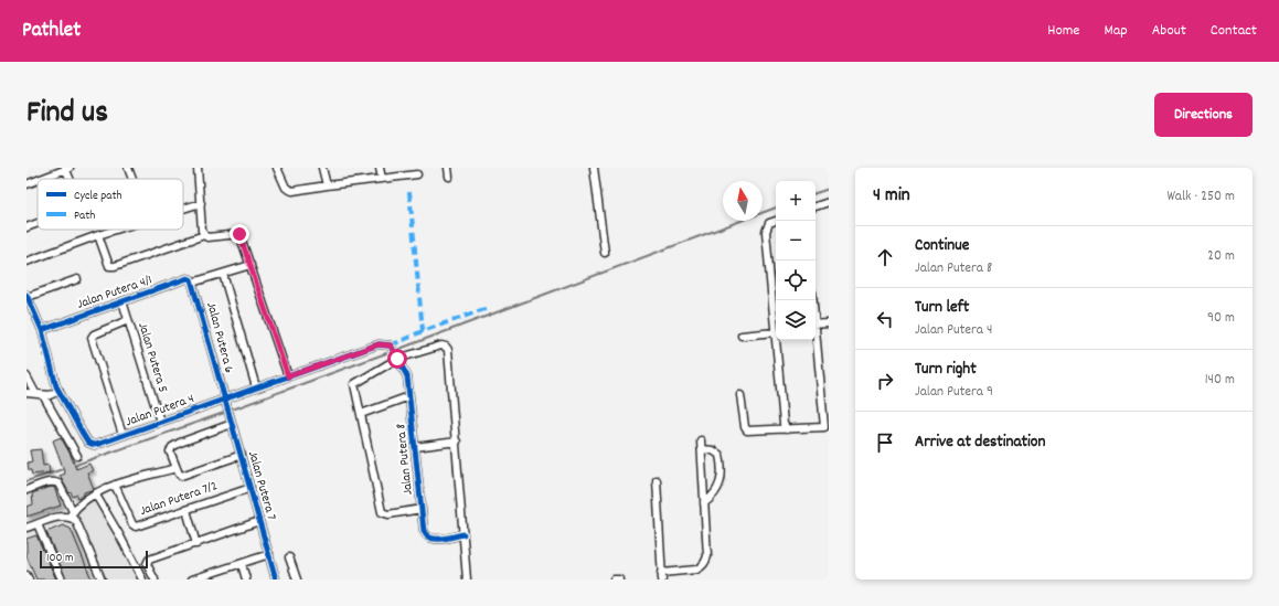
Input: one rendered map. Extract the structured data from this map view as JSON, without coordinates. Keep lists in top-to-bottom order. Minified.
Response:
{"streets":{"street":["Jalan Putera 4/1","Jalan Putera 6","Jalan Putera 5","Jalan Putera 4","Jalan Putera 8","Jalan Putera 7","Jalan Putera 7/2"]},"crossings":[["Jalan Putera 4/1","Jalan Putera 6"],["Jalan Putera 4/1","Jalan Putera 5"],["Jalan Putera 4/1","Jalan Putera 4"],["Jalan Putera 6","Jalan Putera 4"],["Jalan Putera 6","Jalan Putera 7"],["Jalan Putera 5","Jalan Putera 4"],["Jalan Putera 4","Jalan Putera 8"],["Jalan Putera 4","Jalan Putera 7"],["Jalan Putera 7","Jalan Putera 7/2"]],"legend":["Cycle path","Path"],"scale_bar":"100 m","north":"top","page":{"header":"Pathlet","nav":["Home","Map","About","Contact"],"title":"Find us","buttons":"Directions","heading":["4 min","Walk · 250 m"],"map_buttons":["+","−"],"list":[["Continue","Jalan Putera 8","20 m"],["Turn left","Jalan Putera 4","90 m"],["Turn right","Jalan Putera 9","140 m"],"Arrive at destination"],"scale":"100 m"}}
